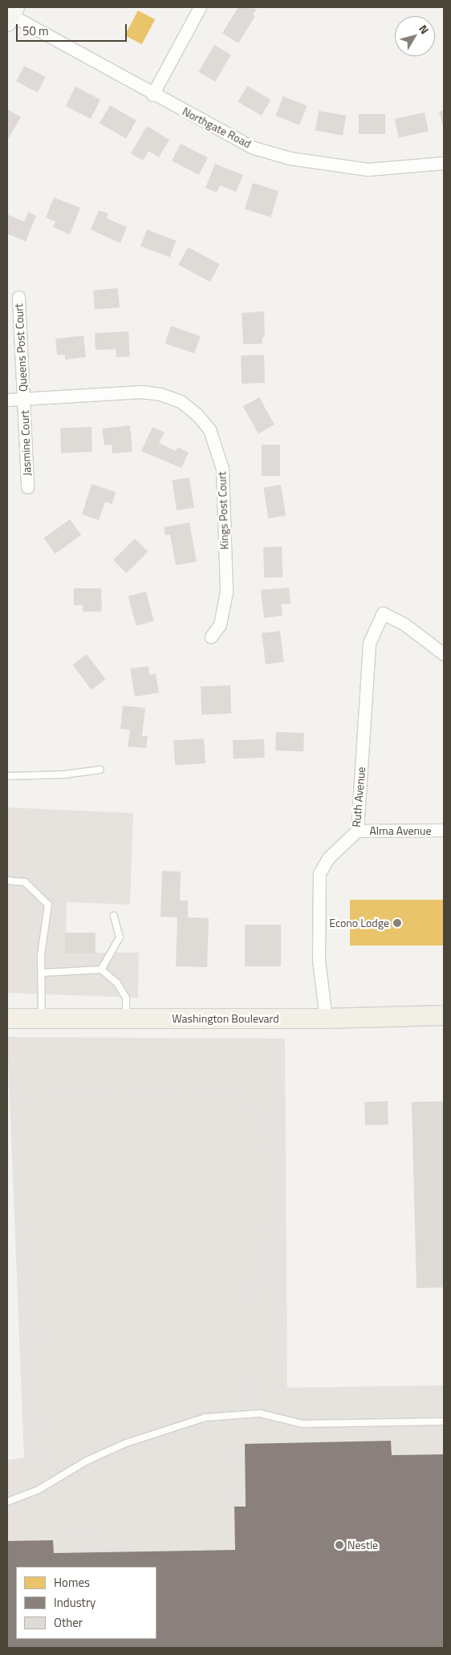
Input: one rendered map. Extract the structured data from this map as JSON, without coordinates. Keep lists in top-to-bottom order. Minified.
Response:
{"streets":{"main road":["Washington Boulevard"],"street":["Northgate Road","Queens Post Court","Jasmine Court","Kings Post Court","Ruth Avenue","Alma Avenue"]},"crossings":[["Queens Post Court","Jasmine Court"],["Queens Post Court","Kings Post Court"],["Jasmine Court","Kings Post Court"],["Ruth Avenue","Alma Avenue"],["Ruth Avenue","Washington Boulevard"]],"places":["Econo Lodge","Nestle"],"legend":["Homes","Industry","Other"],"scale_bar":"50 m","north":"top right"}
